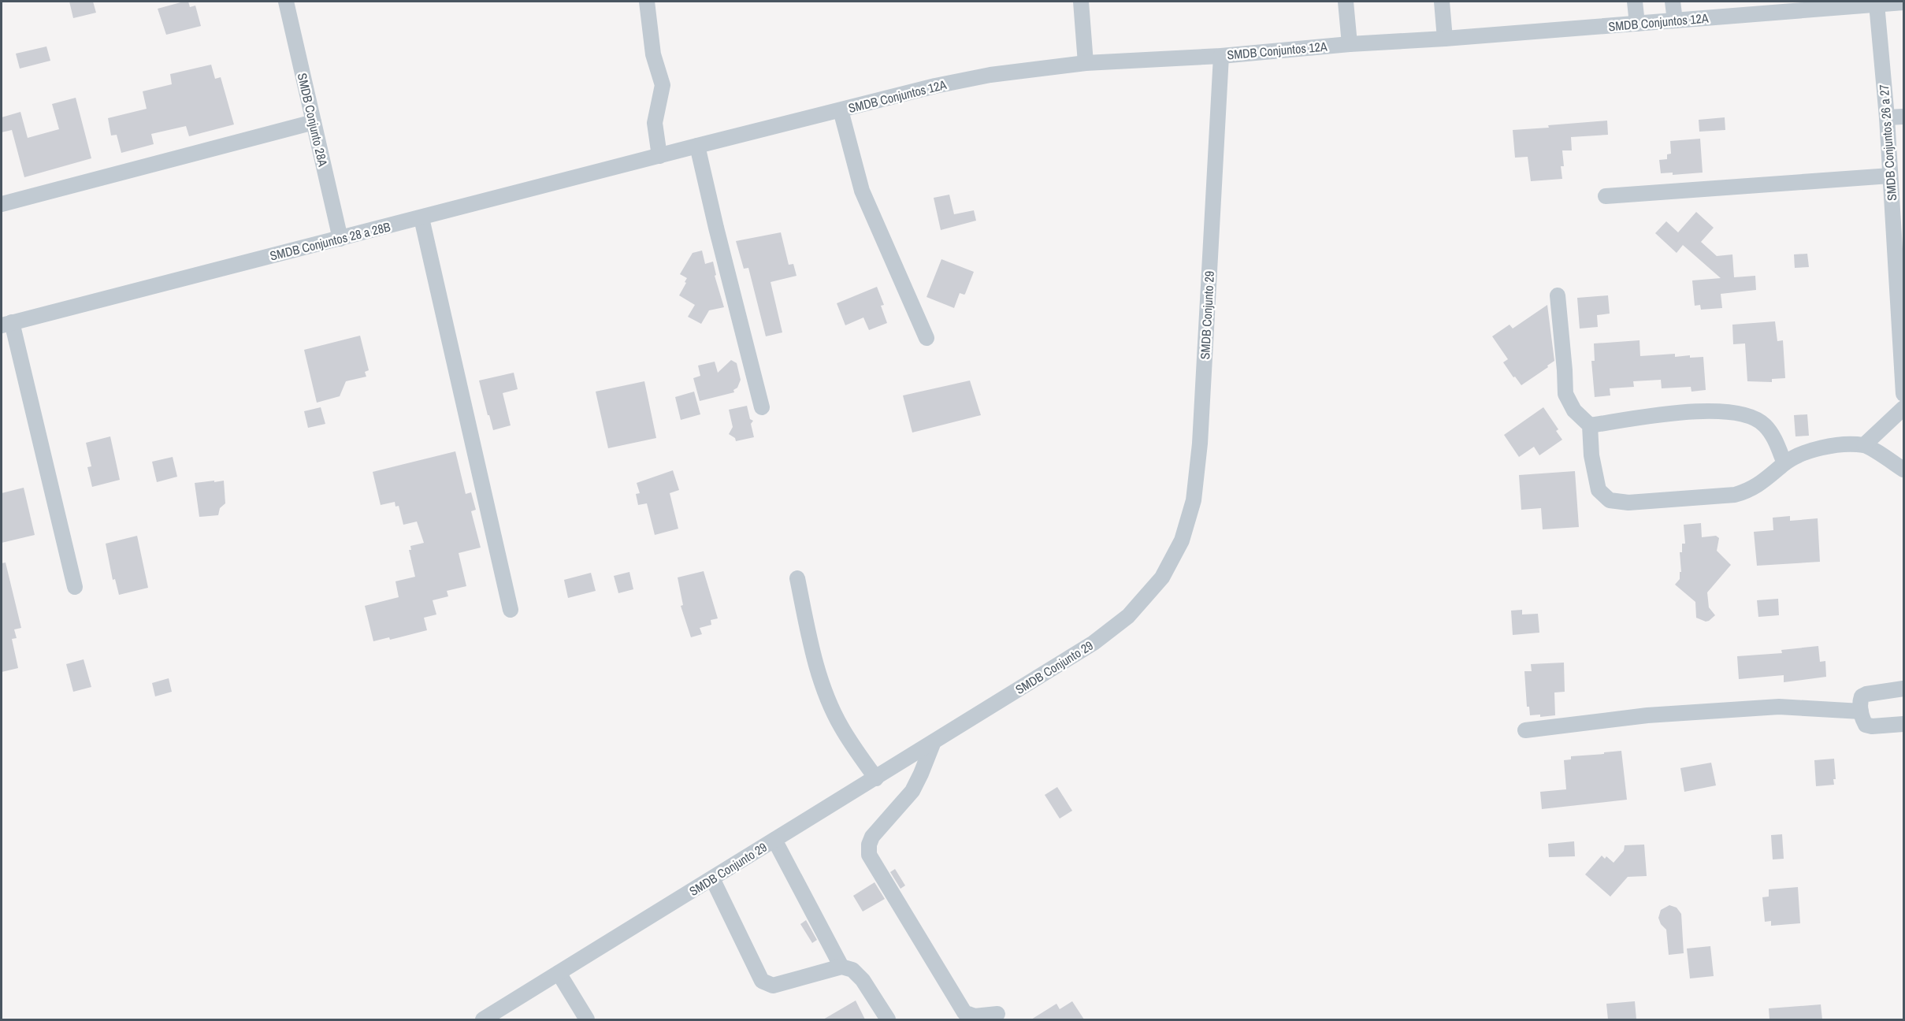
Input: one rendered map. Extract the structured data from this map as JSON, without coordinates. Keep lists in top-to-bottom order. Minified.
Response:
{"streets":{"street":["SMDB Conjuntos 12A","SMDB Conjunto 28A","SMDB Conjuntos 26 a 27","SMDB Conjuntos 28 a 28B","SMDB Conjunto 29"]},"crossings":[["SMDB Conjuntos 12A","SMDB Conjuntos 26 a 27"],["SMDB Conjuntos 12A","SMDB Conjuntos 28 a 28B"],["SMDB Conjuntos 12A","SMDB Conjunto 29"],["SMDB Conjunto 28A","SMDB Conjuntos 28 a 28B"]]}
